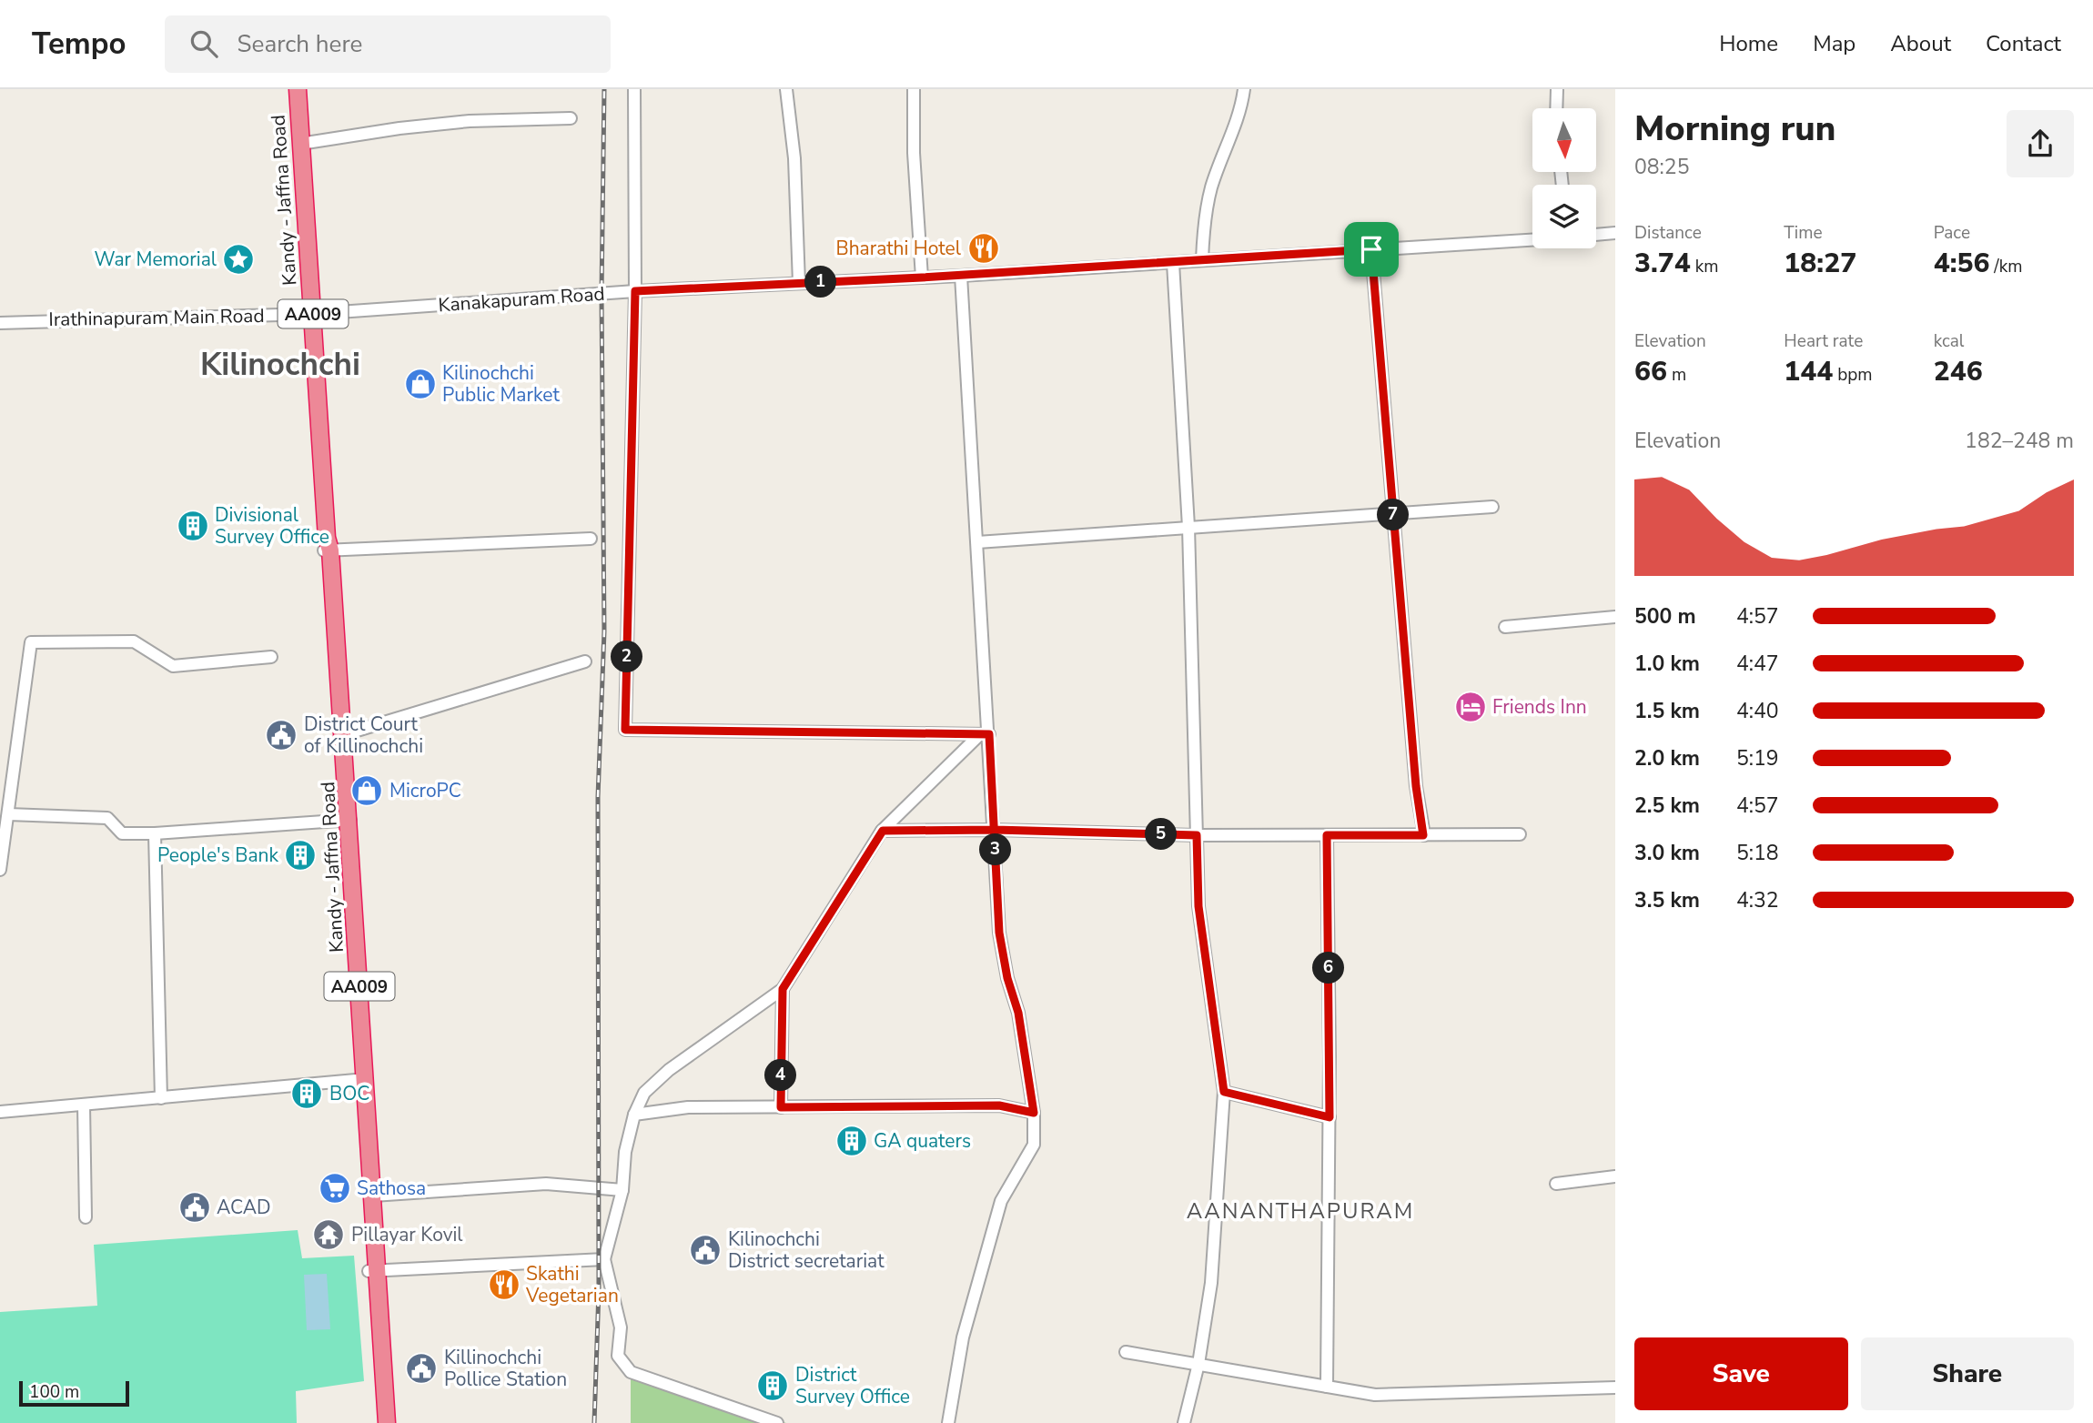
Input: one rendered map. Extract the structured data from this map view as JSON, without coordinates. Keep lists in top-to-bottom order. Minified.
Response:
{"streets":{"highway":["Kandy - Jaffna Road","AA009"],"street":["Kanakapuram Road","Irathinapuram Main Road"]},"crossings":[["Kandy - Jaffna Road","Kanakapuram Road"],["Kandy - Jaffna Road","Irathinapuram Main Road"],["Kanakapuram Road","Irathinapuram Main Road"]],"districts":["Kilinochchi","AANANTHAPURAM"],"places":{"restaurant":["Bharathi Hotel","Skathi Vegetarian"],"place":["War Memorial"],"shop":["Kilinochchi Public Market","MicroPC"],"building":["Divisional Survey Office","People's Bank","BOC","GA quaters","District Survey Office"],"hotel":["Friends Inn"],"public building":["District Court of Killinochchi","ACAD","Kilinochchi District secretariat","Killinochchi Pollice Station"],"supermarket":["Sathosa"],"temple":["Pillayar Kovil"]},"scale_bar":"100 m","north":"bottom","page":{"header":"Tempo","search":"Search here","nav":["Home","Map","About","Contact"],"heading":["Morning run","08:25"],"stats":[["Distance","3.74 km"],["Time","18:27"],["Pace","4:56 /km"],["Elevation","66 m"],["Heart rate","144 bpm"],["kcal","246"]],"pins":["1","7","2","5","3","6","4"],"chart":["Elevation","182–248 m"],"list":[{"name":"500 m","note":"4:57"},{"name":"1.0 km","note":"4:47"},{"name":"1.5 km","note":"4:40"},{"name":"2.0 km","note":"5:19"},{"name":"2.5 km","note":"4:57"},{"name":"3.0 km","note":"5:18"},{"name":"3.5 km","note":"4:32"}],"buttons":["Save","Share"],"scale":"100 m"}}
